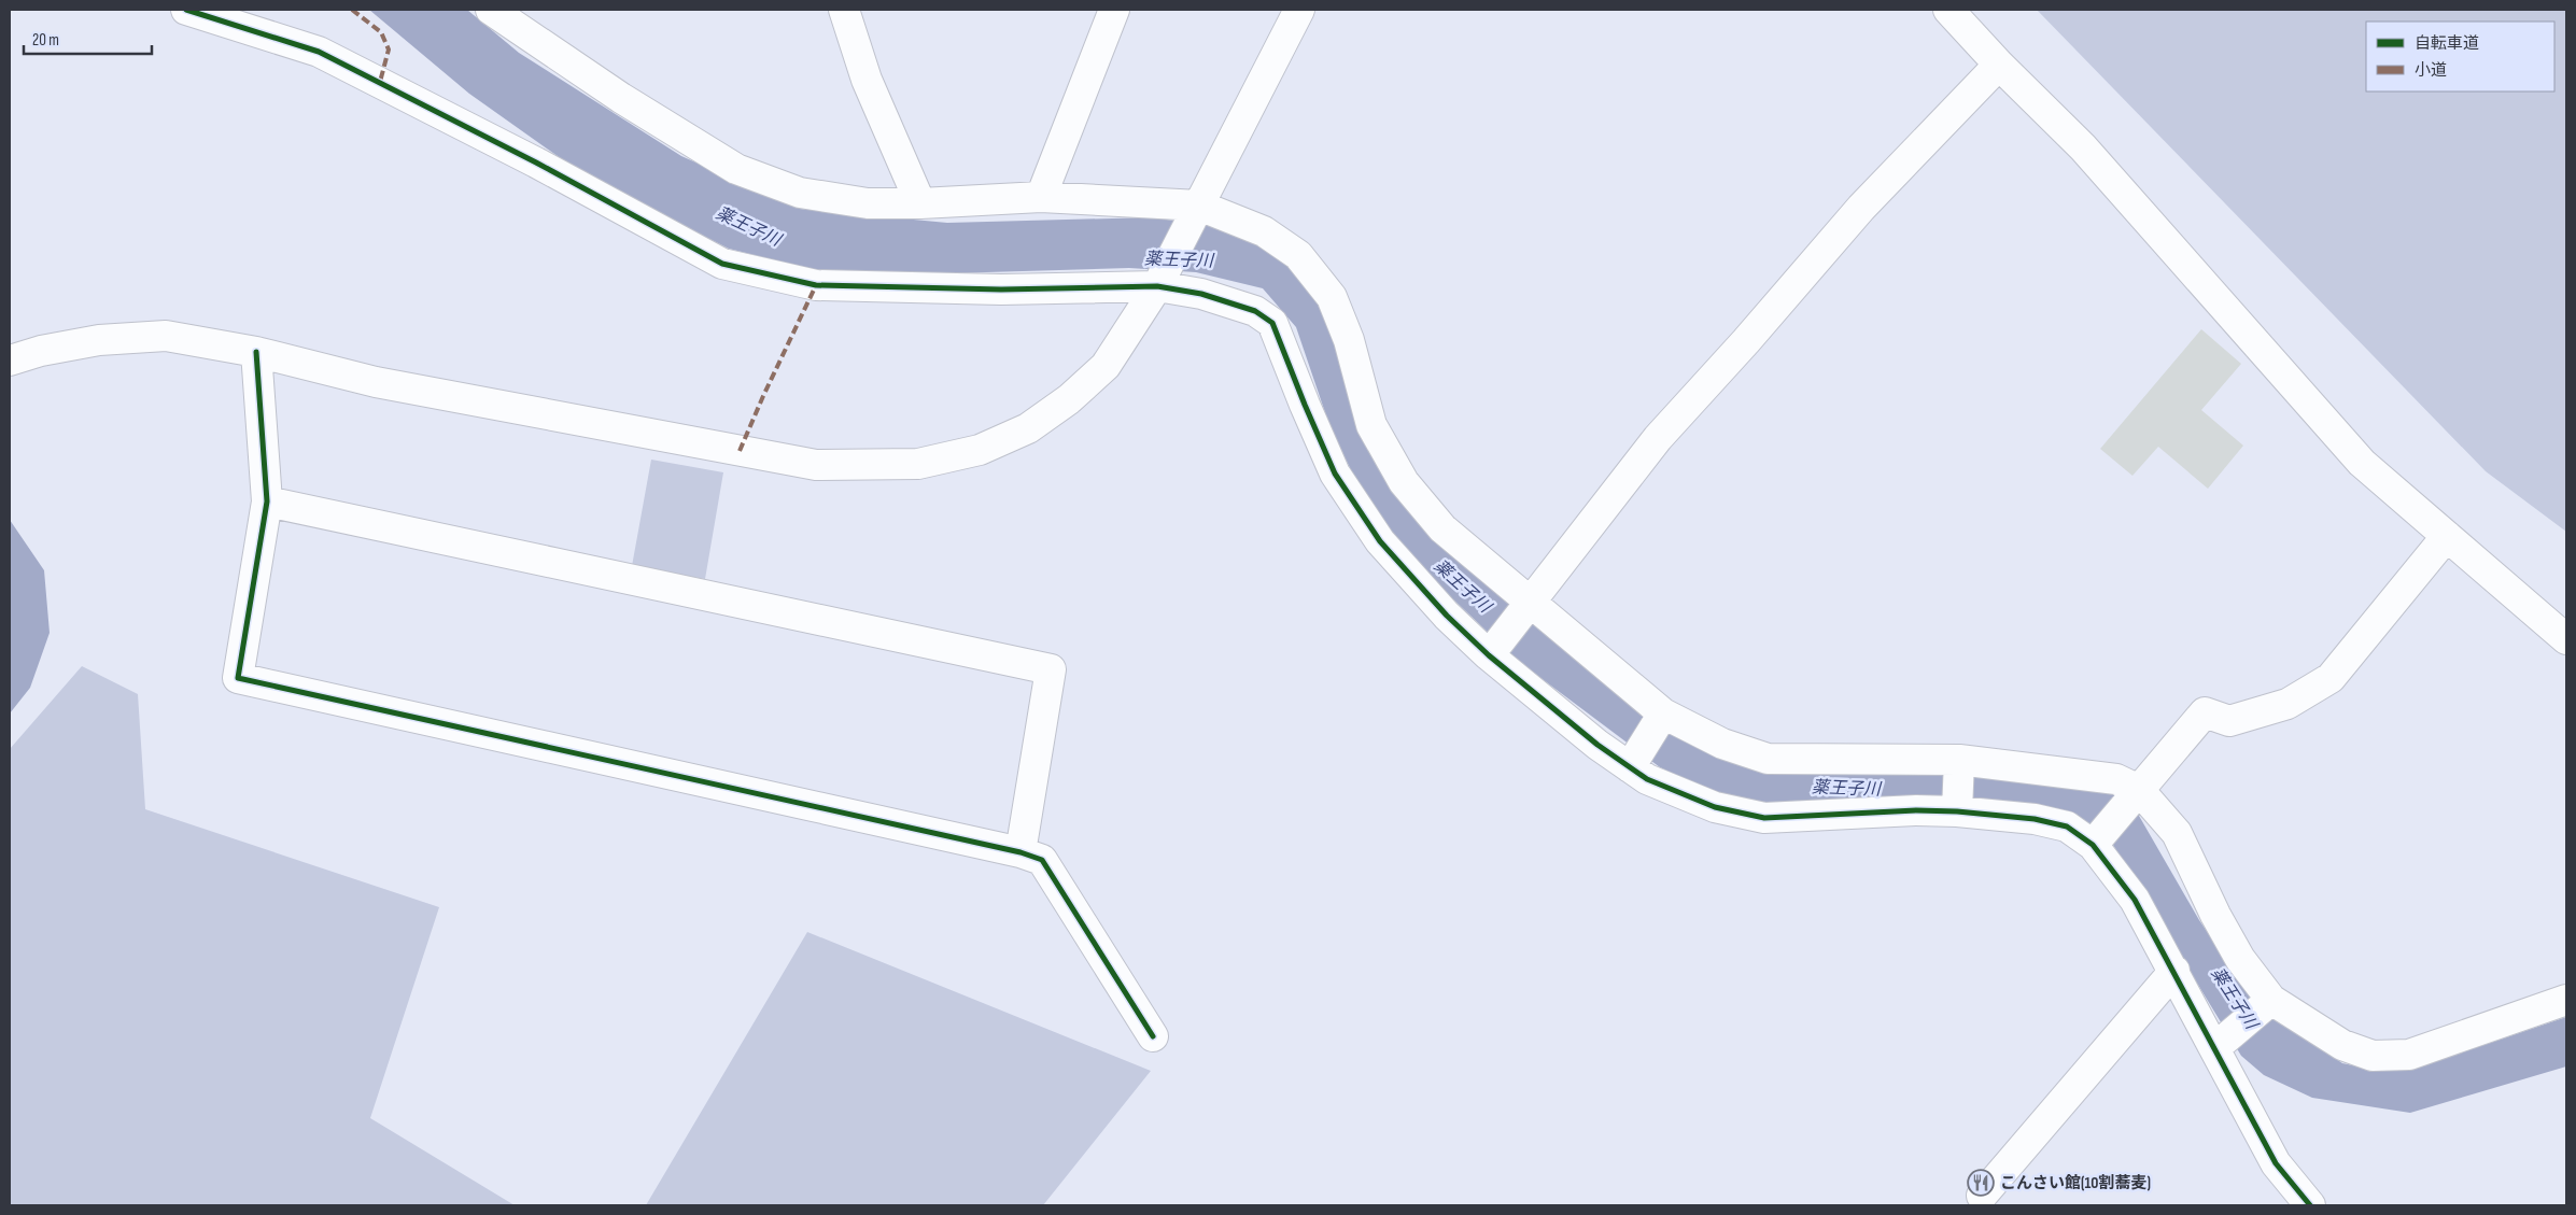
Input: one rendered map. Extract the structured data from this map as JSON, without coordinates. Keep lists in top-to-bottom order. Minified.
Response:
{"water":["薬王子川"],"places":{"restaurant":["こんさい館(10割蕎麦)"]},"legend":["自転車道","小道"],"scale_bar":"20 m"}
